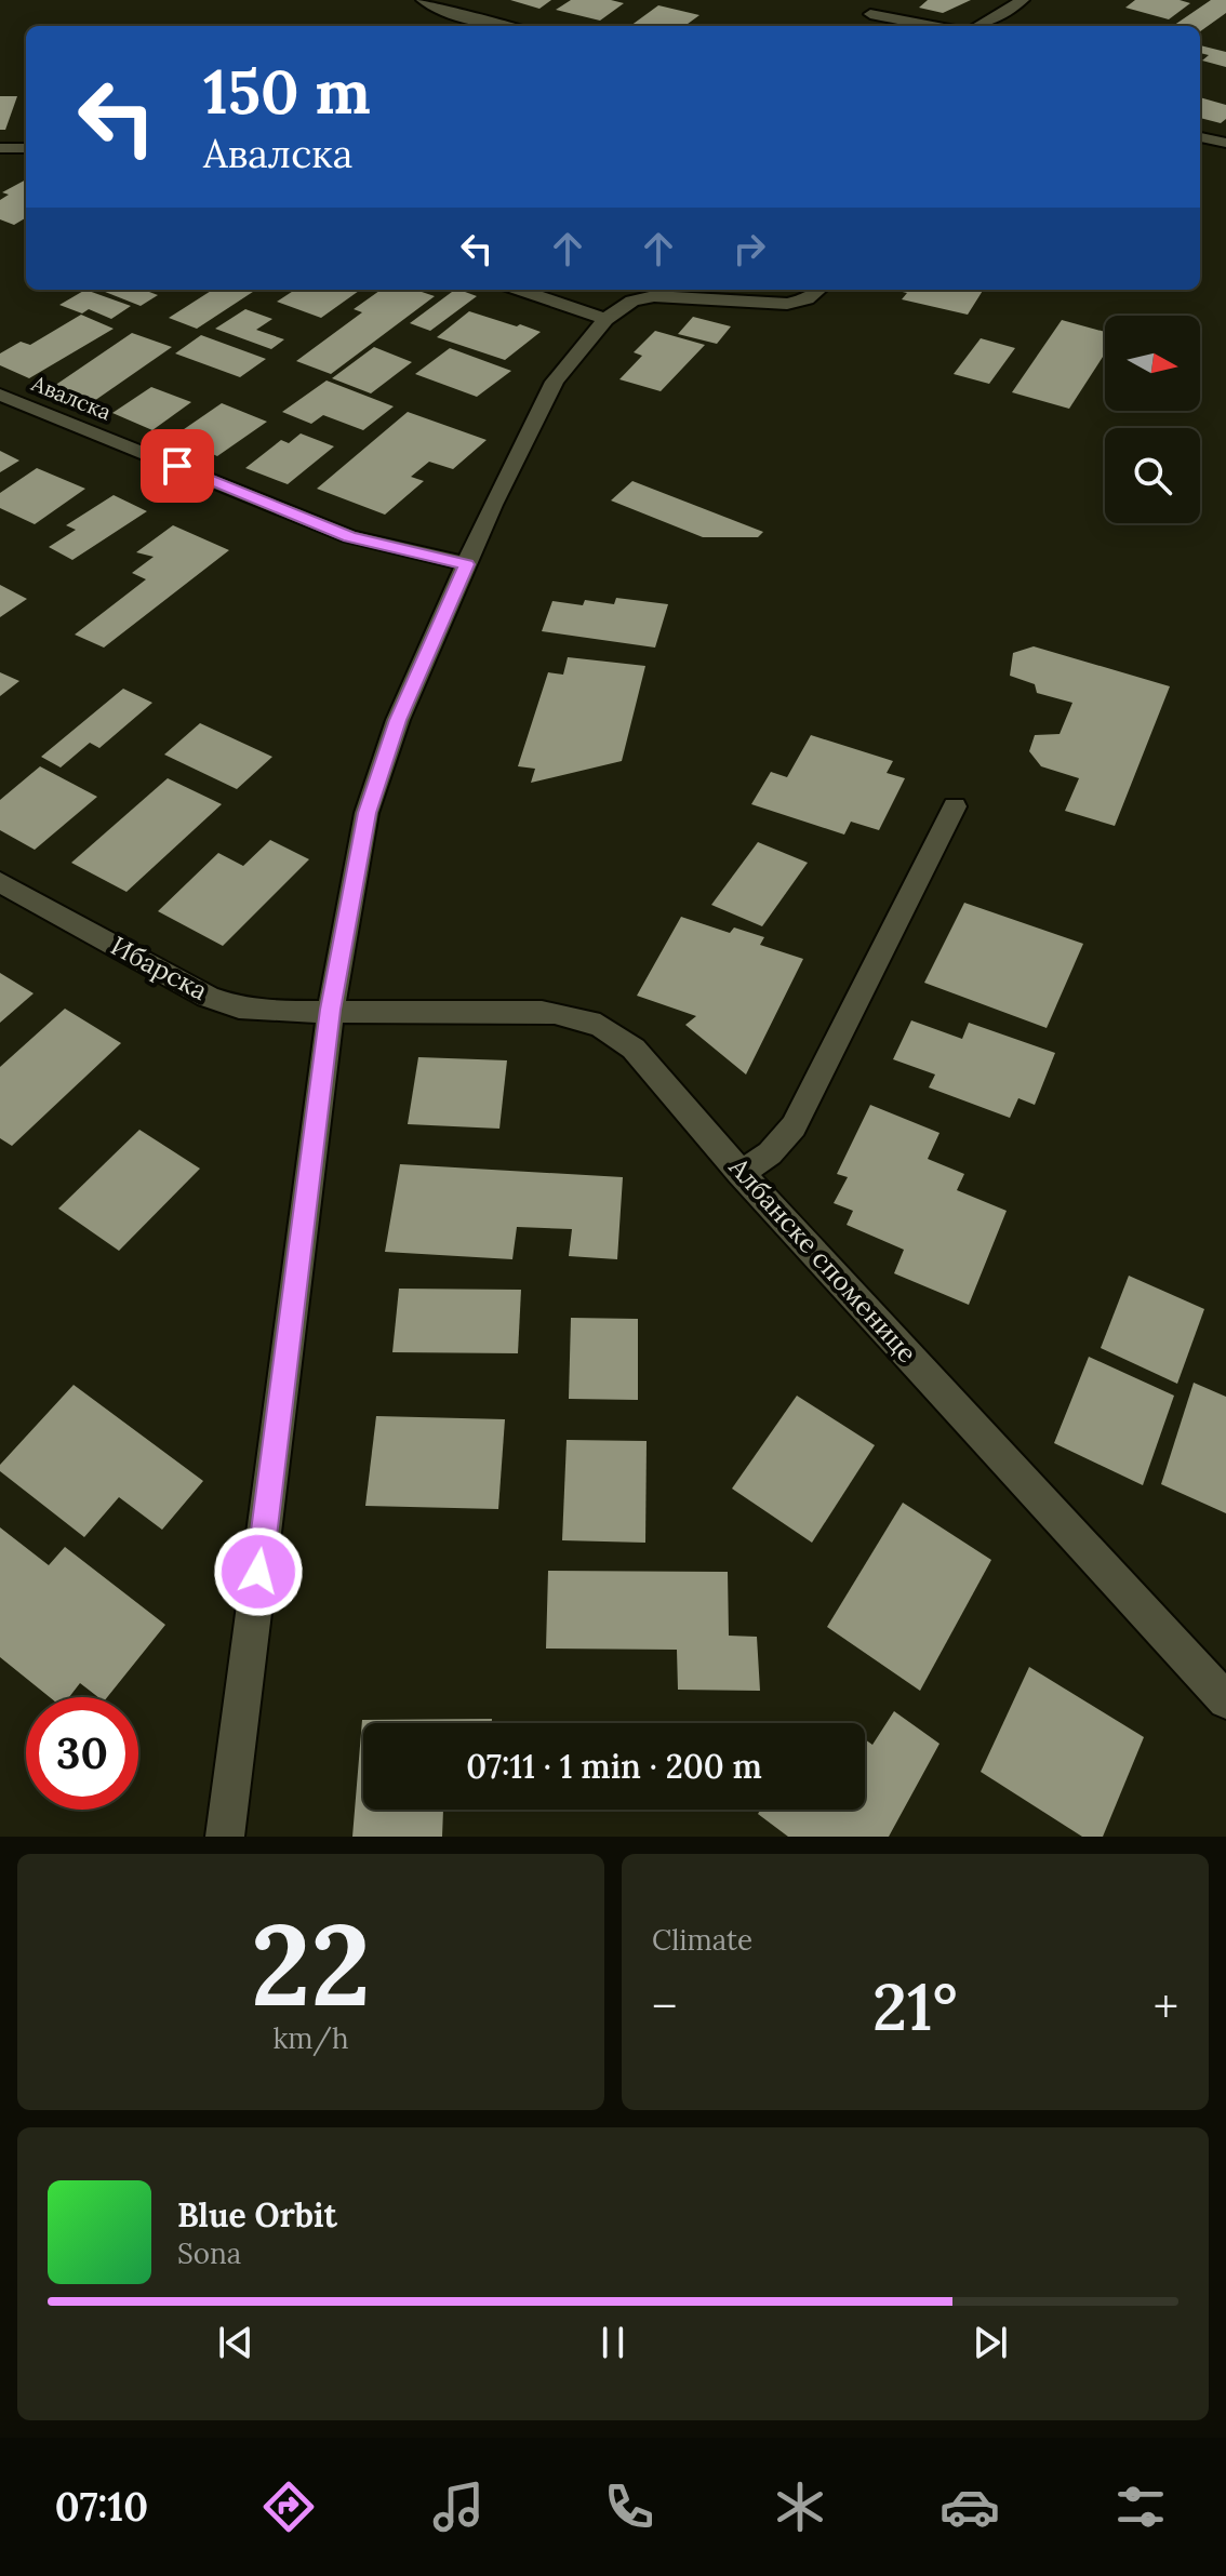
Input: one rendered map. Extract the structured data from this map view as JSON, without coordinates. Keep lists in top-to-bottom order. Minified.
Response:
{"streets":{"street":["Авалска","Ибарска","Албанске споменице"]},"crossings":[["Ибарска","Албанске споменице"]],"north":"right","page":{"turn":["150 m","Авалска"],"limit":"30","trip":"07:11 · 1 min · 200 m","tile":[["22","km/h"],"Climate"],"heat":["−","21°","+"],"song":["Blue Orbit","Sona"],"tabs":"07:10"}}
